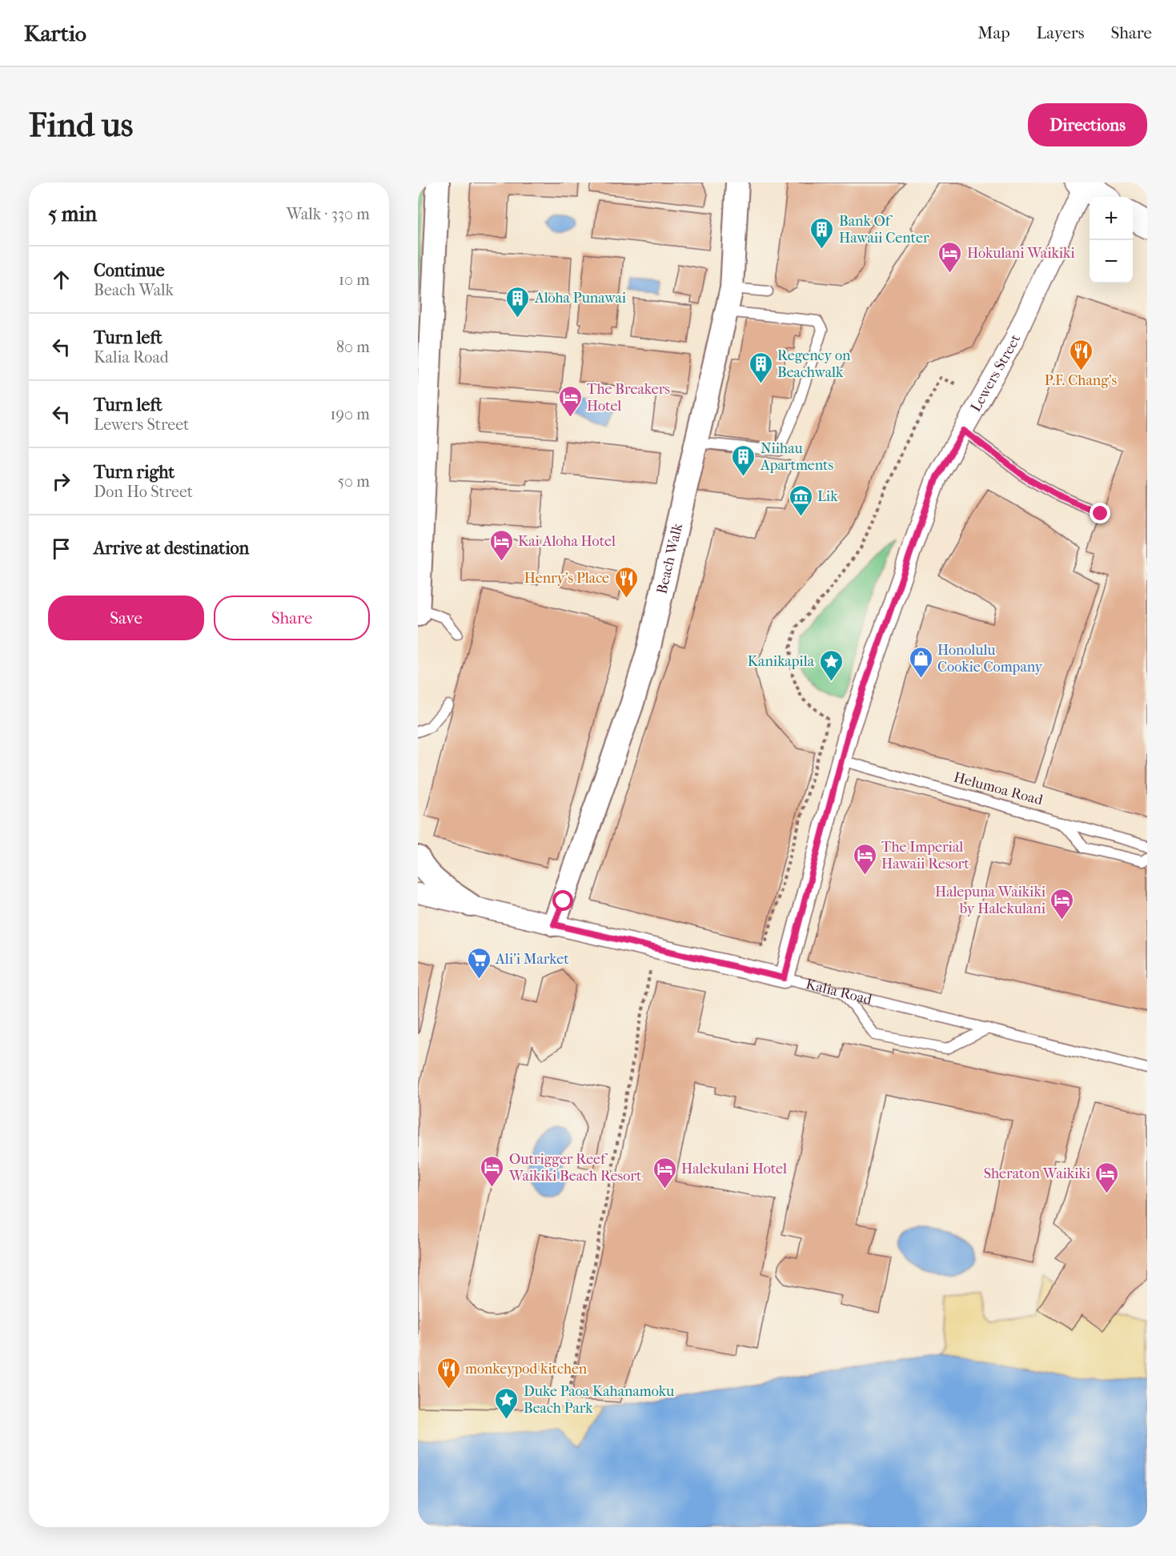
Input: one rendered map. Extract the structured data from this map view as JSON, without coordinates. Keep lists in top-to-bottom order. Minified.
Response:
{"streets":{"street":["Lewers Street","Beach Walk","Kalia Road"],"lane":["Helumoa Road"]},"crossings":[["Lewers Street","Helumoa Road"],["Lewers Street","Kalia Road"],["Beach Walk","Kalia Road"]],"places":{"building":["Bank Of Hawaii Center","Aloha Punawai","Regency on Beachwalk","Niihau Apartments"],"hotel":["Hokulani Waikiki","The Breakers Hotel","Kai Aloha Hotel","The Imperial Hawaii Resort","Halepuna Waikiki by Halekulani","Outrigger Reef Waikiki Beach Resort","Halekulani Hotel","Sheraton Waikiki"],"restaurant":["P.F. Chang's","Henry's Place","monkeypod kitchen"],"museum":["Lik"],"shop":["Honolulu Cookie Company"],"place":["Kanikapila","Duke Paoa Kahanamoku Beach Park"],"supermarket":["Ali'i Market"]},"page":{"header":"Kartio","nav":["Map","Layers","Share"],"buttons":["Directions",["Save","Share"]],"title":"Find us","heading":["5 min","Walk · 330 m"],"map_buttons":["+","−"],"list":[["Continue","Beach Walk","10 m"],["Turn left","Kalia Road","80 m"],["Turn left","Lewers Street","190 m"],["Turn right","Don Ho Street","50 m"],"Arrive at destination"]}}
